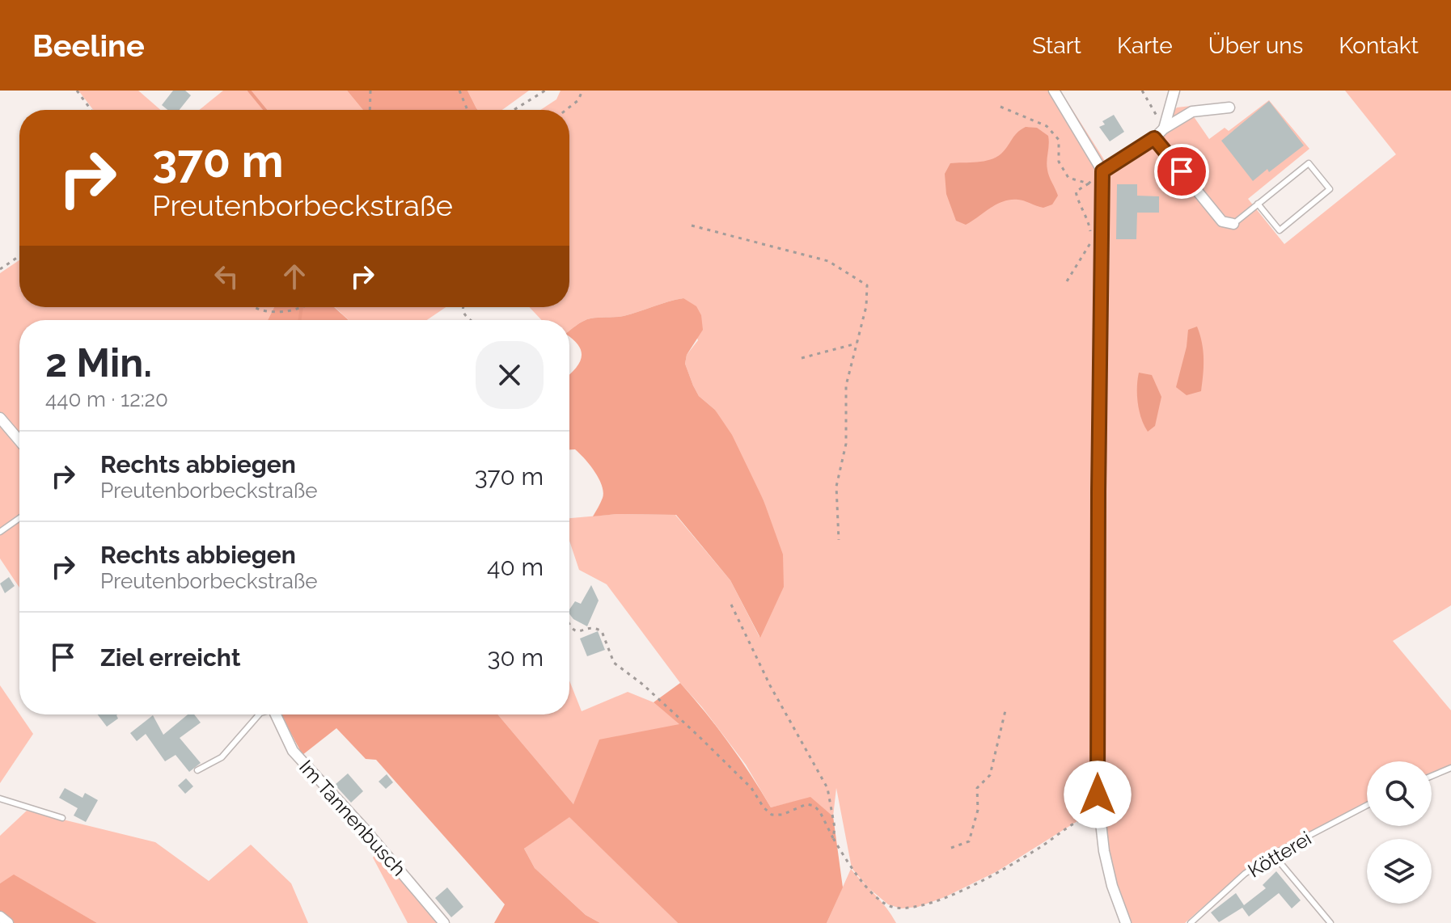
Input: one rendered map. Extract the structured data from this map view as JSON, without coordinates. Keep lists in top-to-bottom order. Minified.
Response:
{"streets":{"street":["Im Tannenbusch"],"lane":["Kötterei"]},"page":{"header":"Beeline","nav":["Start","Karte","Über uns","Kontakt"],"turn":["370 m","Preutenborbeckstraße"],"heading":["2 Min.","440 m · 12:20"],"list":[{"name":"Rechts abbiegen","note":"Preutenborbeckstraße","value":"370 m"},{"name":"Rechts abbiegen","note":"Preutenborbeckstraße","value":"40 m"},{"name":"Ziel erreicht","value":"30 m"}]}}
